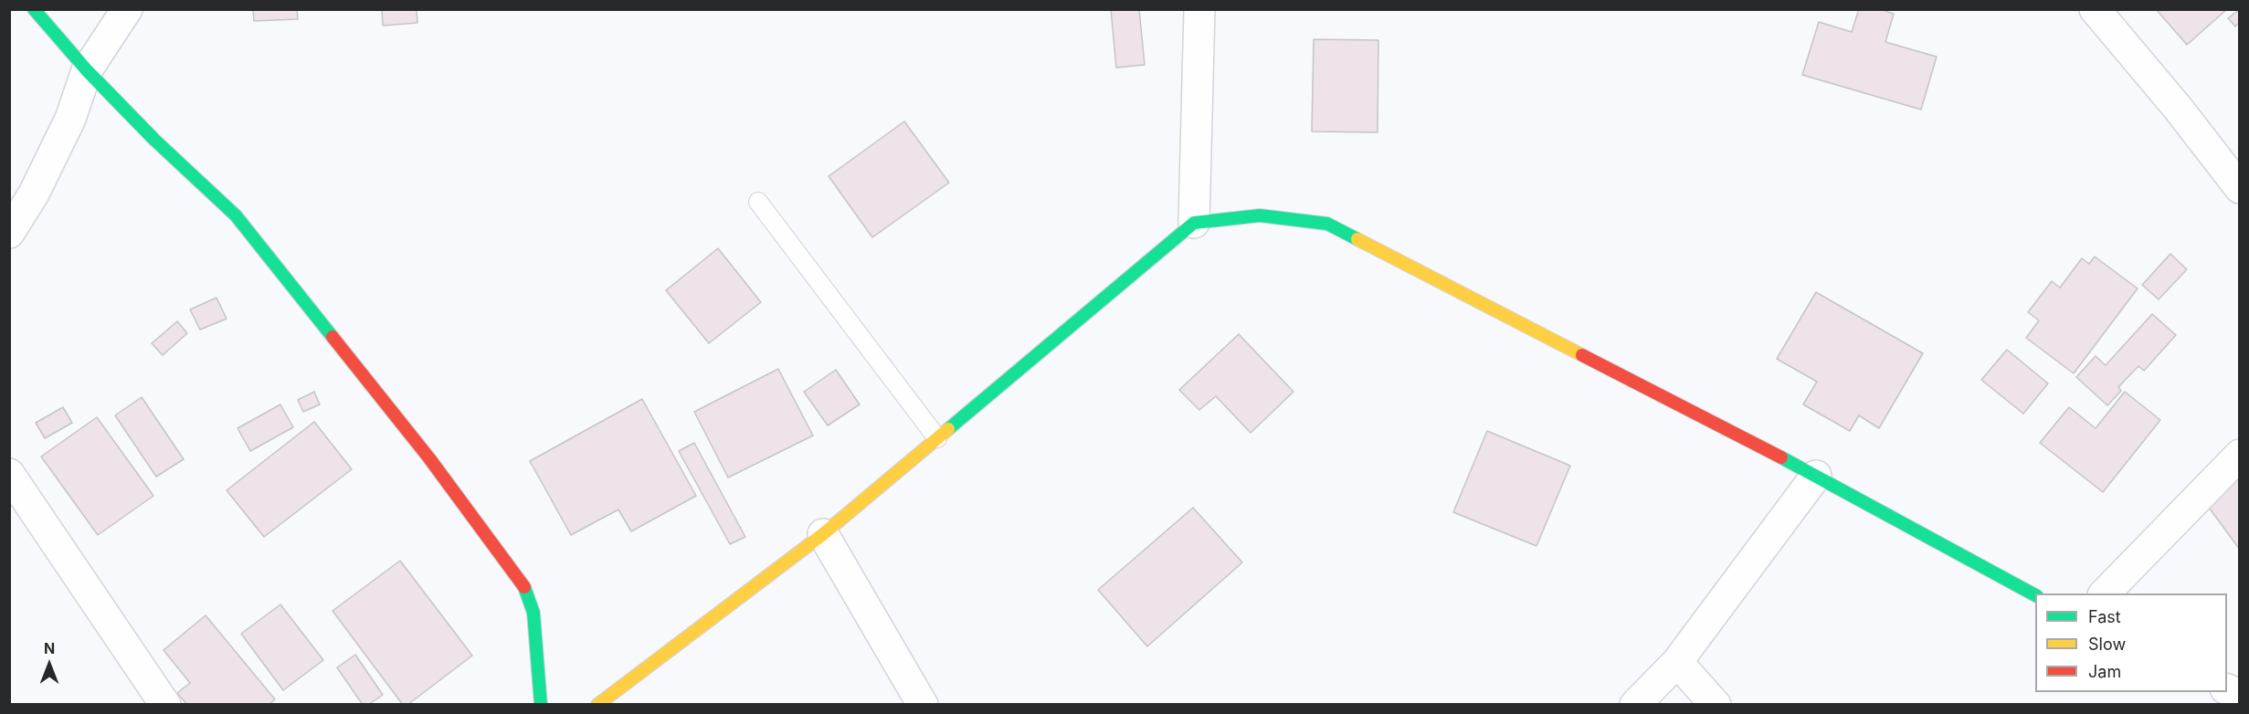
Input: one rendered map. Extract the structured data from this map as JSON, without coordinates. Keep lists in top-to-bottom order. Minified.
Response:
{"legend":["Fast","Slow","Jam"],"north":"top"}
